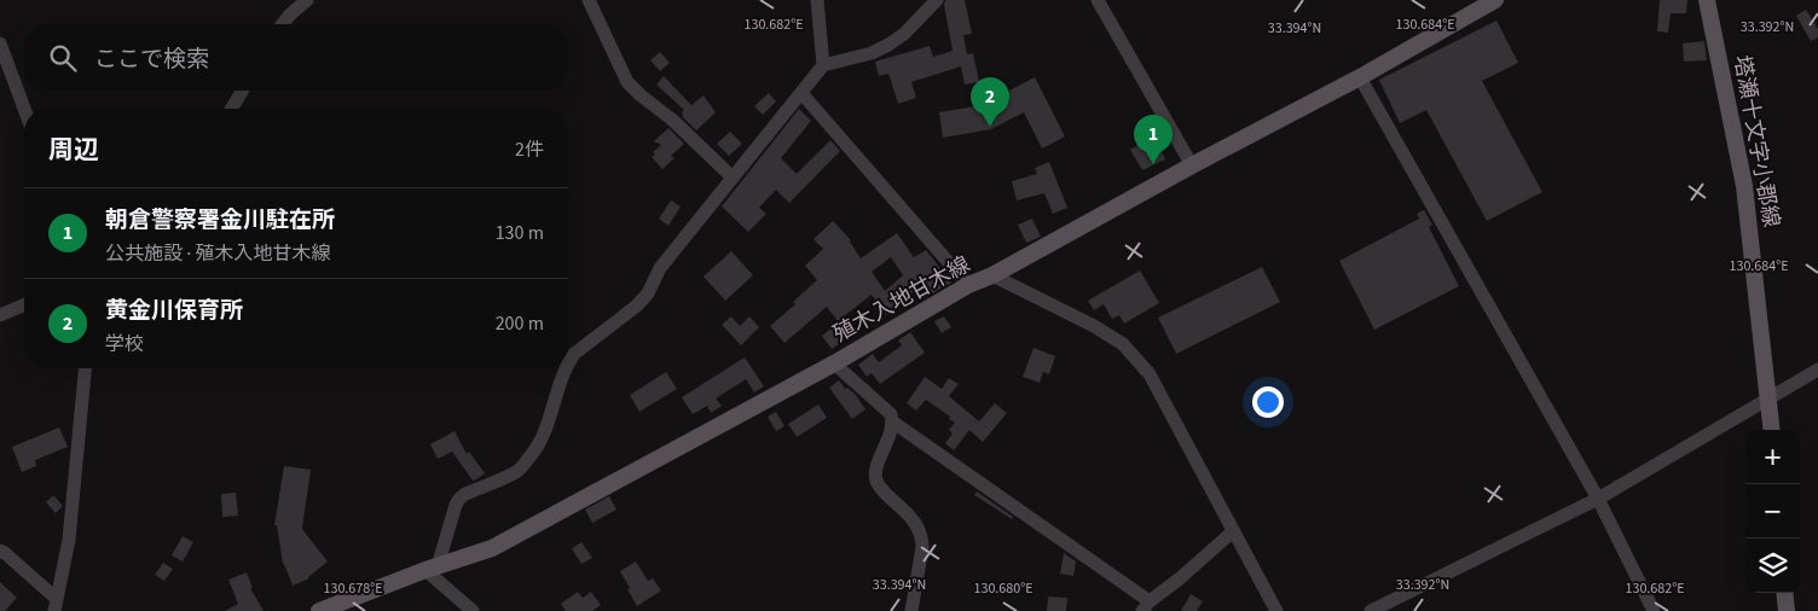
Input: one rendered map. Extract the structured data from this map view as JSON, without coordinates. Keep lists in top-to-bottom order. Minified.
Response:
{"streets":{"main road":["塔瀬十文字小郡線","殖木入地甘木線"]},"page":{"search":"ここで検索","pins":["2","1"],"heading":["周辺","2件"],"list":[{"mark":"1","name":"朝倉警察署金川駐在所","note":"公共施設 · 殖木入地甘木線","value":"130 m"},{"mark":"2","name":"黄金川保育所","note":"学校","value":"200 m"}],"map_buttons":["+","−"]},"coordinates":["130.682°E","130.684°E","33.392°N","33.394°N","130.678°E","130.680°E"]}
